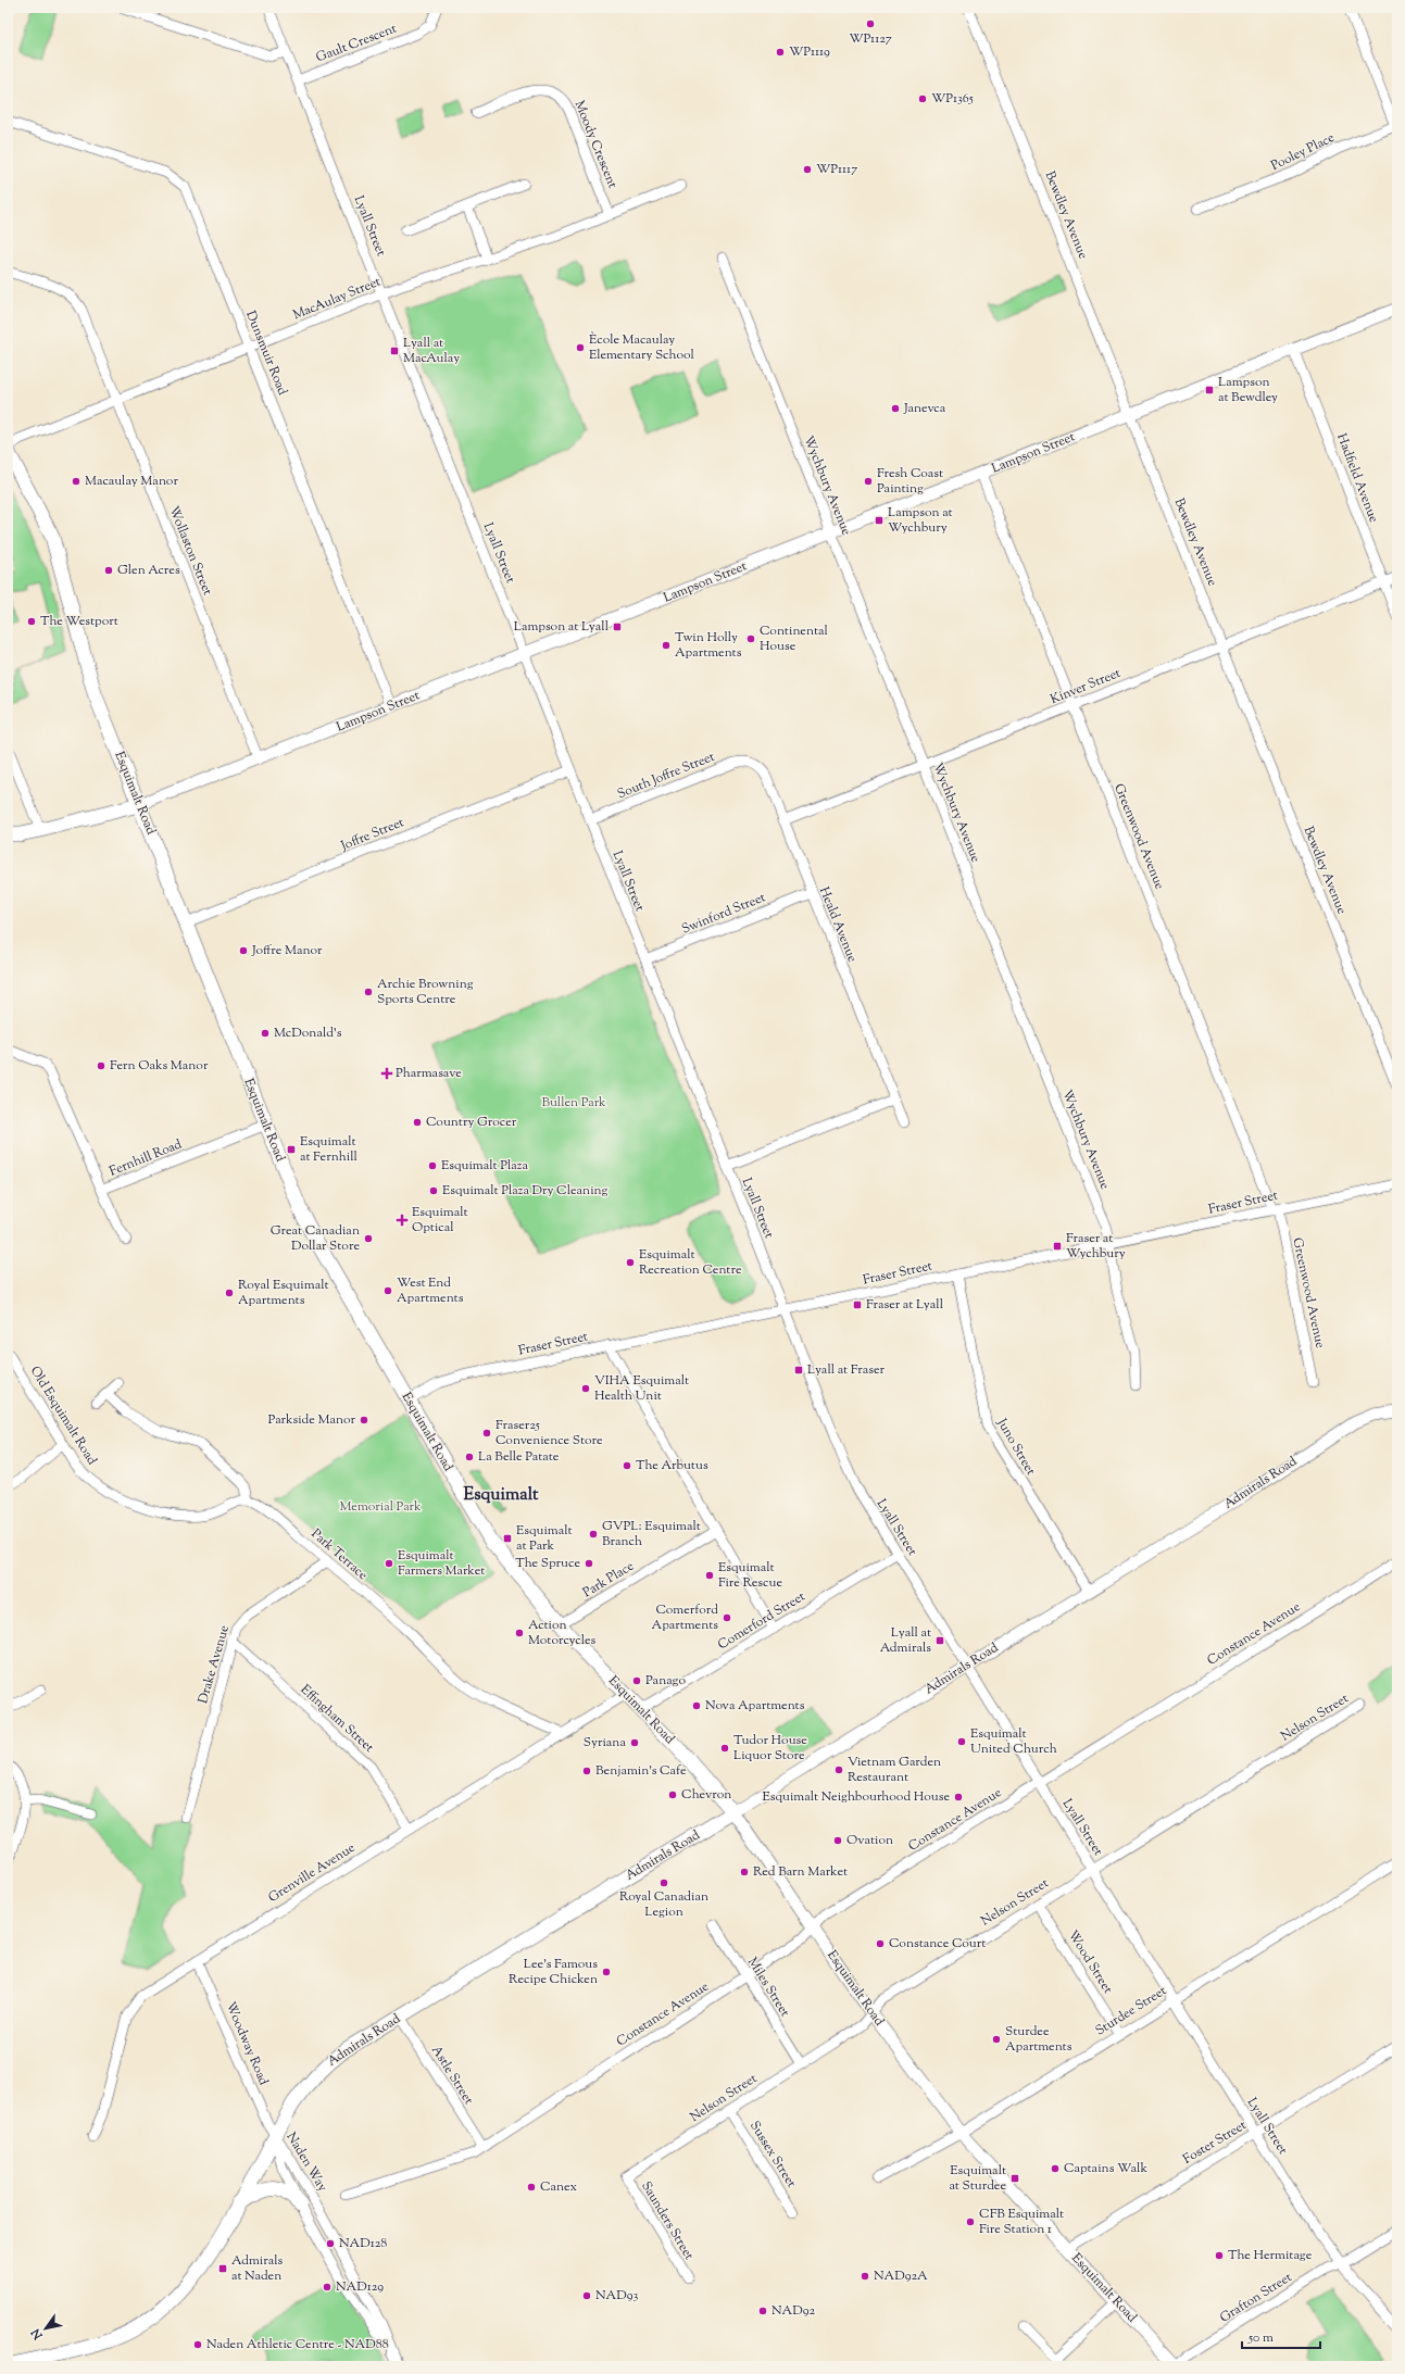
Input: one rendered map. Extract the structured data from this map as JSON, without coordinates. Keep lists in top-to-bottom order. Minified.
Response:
{"streets":{"main road":["Lampson Street","Esquimalt Road","Admirals Road"],"street":["Gault Crescent","Moody Crescent","Pooley Place","Bewdley Avenue","Lyall Street","MacAulay Street","Dunsmuir Road","Hadfield Avenue","Wychbury Avenue","Wollaston Street","Kinver Street","South Joffre Street","Joffre Street","Greenwood Avenue","Swinford Street","Heald Avenue","Fernhill Road","Fraser Street","Old Esquimalt Road","Juno Street","Park Terrace","Park Place","Comerford Street","Constance Avenue","Drake Avenue","Nelson Street","Effingham Street","Grenville Avenue","Wood Street","Miles Street","Sturdee Street","Woodway Road","Astle Street","Foster Street","Sussex Street","Naden Way","Saunders Street","Grafton Street"]},"crossings":[["Gault Crescent","Lyall Street"],["Moody Crescent","MacAulay Street"],["Bewdley Avenue","Lampson Street"],["Bewdley Avenue","Kinver Street"],["Lyall Street","MacAulay Street"],["Lyall Street","Lampson Street"],["Lyall Street","South Joffre Street"],["Lyall Street","Joffre Street"],["Lyall Street","Swinford Street"],["Lyall Street","Fraser Street"],["Lyall Street","Admirals Road"],["Lyall Street","Comerford Street"],["Lyall Street","Constance Avenue"],["Lyall Street","Nelson Street"],["Lyall Street","Sturdee Street"],["Lyall Street","Foster Street"],["Lyall Street","Grafton Street"],["MacAulay Street","Dunsmuir Road"],["MacAulay Street","Wollaston Street"],["MacAulay Street","Esquimalt Road"],["Dunsmuir Road","Lampson Street"],["Lampson Street","Hadfield Avenue"],["Lampson Street","Wychbury Avenue"],["Lampson Street","Wollaston Street"],["Lampson Street","Esquimalt Road"],["Lampson Street","Greenwood Avenue"],["Hadfield Avenue","Kinver Street"],["Wychbury Avenue","Kinver Street"],["Wychbury Avenue","Fraser Street"],["Kinver Street","Greenwood Avenue"],["Kinver Street","Heald Avenue"],["South Joffre Street","Heald Avenue"],["Esquimalt Road","Joffre Street"],["Esquimalt Road","Fernhill Road"],["Esquimalt Road","Fraser Street"],["Esquimalt Road","Admirals Road"],["Esquimalt Road","Park Place"],["Esquimalt Road","Comerford Street"],["Esquimalt Road","Constance Avenue"],["Esquimalt Road","Nelson Street"],["Esquimalt Road","Grenville Avenue"],["Esquimalt Road","Sturdee Street"],["Esquimalt Road","Foster Street"],["Esquimalt Road","Grafton Street"],["Greenwood Avenue","Fraser Street"],["Swinford Street","Heald Avenue"],["Fraser Street","Juno Street"],["Old Esquimalt Road","Park Terrace"],["Juno Street","Admirals Road"],["Admirals Road","Woodway Road"],["Admirals Road","Astle Street"],["Admirals Road","Naden Way"],["Park Terrace","Drake Avenue"],["Park Terrace","Grenville Avenue"],["Constance Avenue","Miles Street"],["Constance Avenue","Astle Street"],["Drake Avenue","Effingham Street"],["Nelson Street","Wood Street"],["Nelson Street","Miles Street"],["Nelson Street","Sussex Street"],["Nelson Street","Saunders Street"],["Effingham Street","Grenville Avenue"],["Grenville Avenue","Woodway Road"],["Wood Street","Sturdee Street"],["Woodway Road","Naden Way"]],"districts":["Esquimalt"],"parks":["Bullen Park","Memorial Park"],"places":{"other":["WP1127","WP1119","WP1365","WP1117","Ècole Macaulay Elementary School","Janevca","Macaulay Manor","Fresh Coast Painting","Glen Acres","The Westport","Continental House","Twin Holly Apartments","Joffre Manor","Archie Browning Sports Centre","McDonald's","Fern Oaks Manor","Country Grocer","Esquimalt Plaza","Esquimalt Plaza Dry Cleaning","Great Canadian Dollar Store","Esquimalt Recreation Centre","West End Apartments","Royal Esquimalt Apartments","VIHA Esquimalt Health Unit","Parkside Manor","Fraser25 Convenience Store","La Belle Patate","The Arbutus","GVPL: Esquimalt Branch","Esquimalt Farmers Market","The Spruce","Esquimalt Fire Rescue","Comerford Apartments","Action Motorcycles","Panago","Nova Apartments","Esquimalt United Church","Syriana","Tudor House Liquor Store","Vietnam Garden Restaurant","Benjamin's Cafe","Chevron","Esquimalt Neighbourhood House","Ovation","Red Barn Market","Royal Canadian Legion","Constance Court","Lee's Famous Recipe Chicken","Sturdee Apartments","Captains Walk","Canex","CFB Esquimalt Fire Station 1","NAD128","The Hermitage","NAD92A","NAD129","NAD93","NAD92","Naden Athletic Centre - NAD88"],"transit":["Lyall at MacAulay","Lampson at Bewdley","Lampson at Wychbury","Lampson at Lyall","Esquimalt at Fernhill","Fraser at Wychbury","Fraser at Lyall","Lyall at Fraser","Esquimalt at Park","Lyall at Admirals","Esquimalt at Sturdee","Admirals at Naden"],"health":["Pharmasave","Esquimalt Optical"]},"scale_bar":"50 m","north":"bottom left"}
